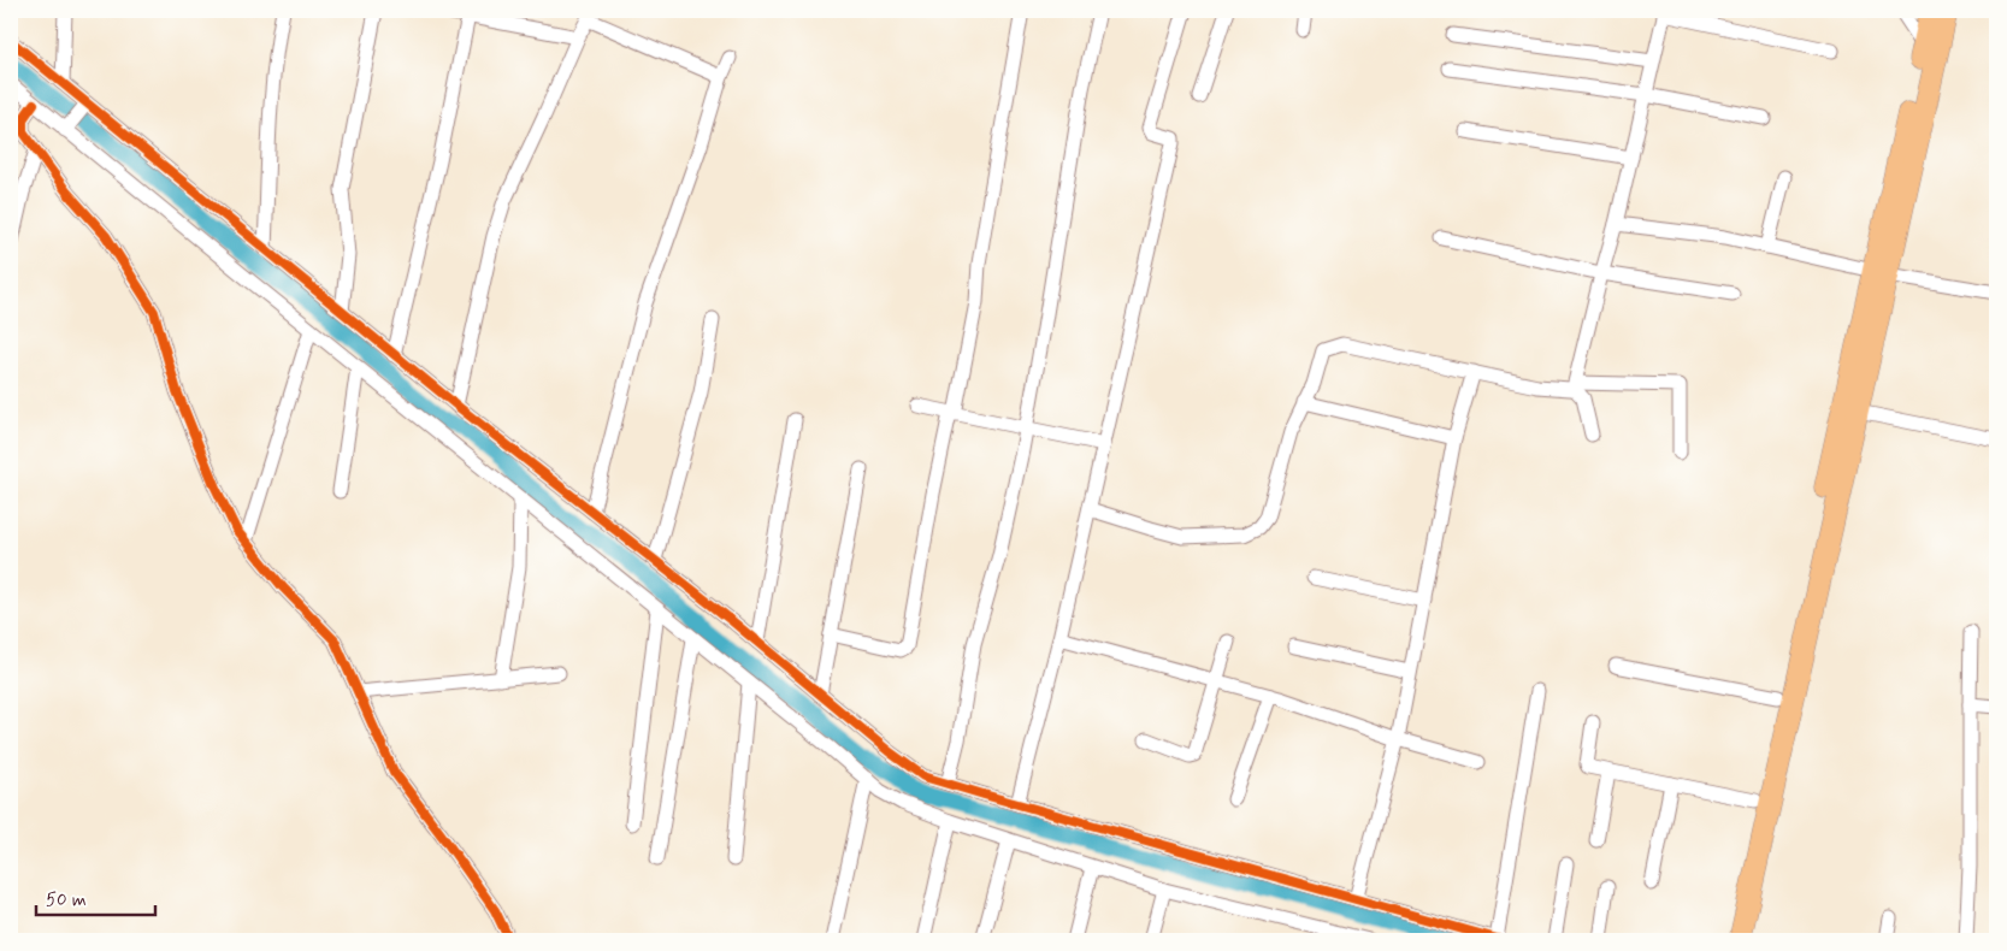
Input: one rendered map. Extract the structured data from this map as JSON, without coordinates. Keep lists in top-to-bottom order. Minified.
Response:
{"scale_bar":"50 m"}
